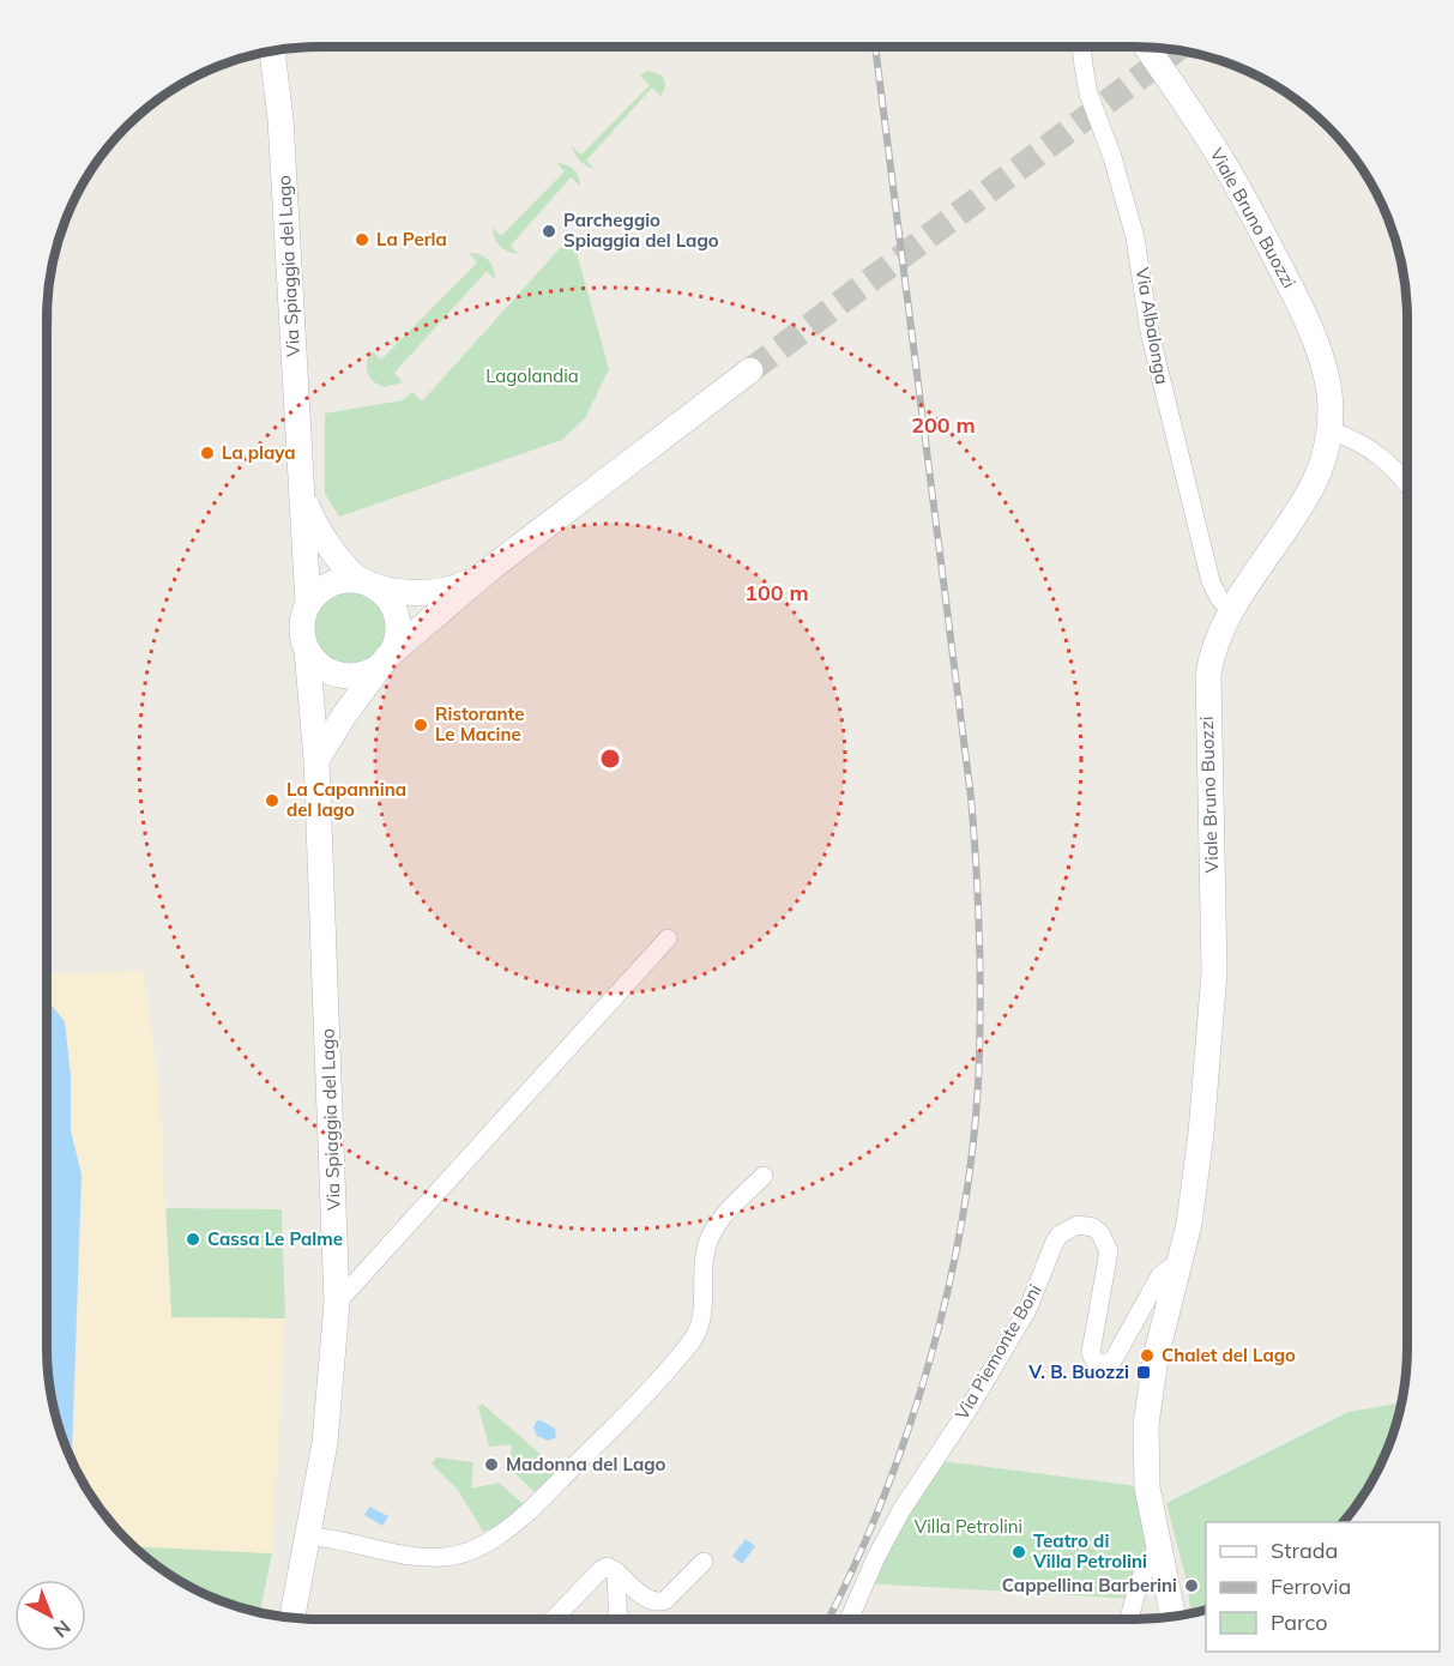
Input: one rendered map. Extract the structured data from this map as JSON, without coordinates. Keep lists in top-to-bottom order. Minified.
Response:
{"streets":{"main road":["Viale Bruno Buozzi","Via Spiaggia del Lago"],"street":["Via Albalonga","Via Piemonte Boni"]},"crossings":[["Viale Bruno Buozzi","Via Albalonga"],["Viale Bruno Buozzi","Via Piemonte Boni"]],"parks":["Lagolandia","Villa Petrolini"],"places":{"other":["Parcheggio Spiaggia del Lago","La Perla","La playa","Ristorante Le Macine","La Capannina del lago","Cassa Le Palme","Chalet del Lago","Madonna del Lago","Teatro di Villa Petrolini","Cappellina Barberini"],"transit":["V. B. Buozzi"]},"legend":["Strada","Ferrovia","Parco"],"north":"bottom right","rings":["200 m","100 m"]}
